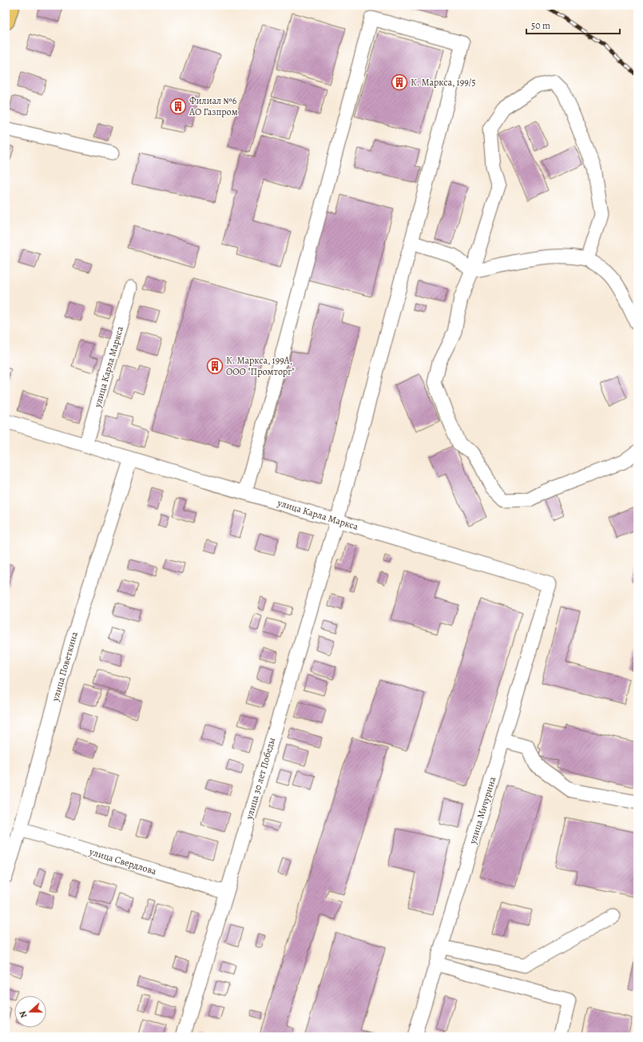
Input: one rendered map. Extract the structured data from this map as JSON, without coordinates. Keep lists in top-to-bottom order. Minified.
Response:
{"streets":{"street":["улица Карла Маркса","улица Поветкина","улица 30 лет Победы","улица Мичурина","улица Свердлова"]},"crossings":[["улица Карла Маркса","улица Поветкина"],["улица Карла Маркса","улица 30 лет Победы"],["улица Карла Маркса","улица Мичурина"],["улица Поветкина","улица Свердлова"],["улица 30 лет Победы","улица Свердлова"]],"places":{"building":["К. Маркса, 199/5","Филиал №6 АО Газпром","К. Маркса, 199А, ООО \"Промторг\""]},"scale_bar":"50 m","north":"left"}
